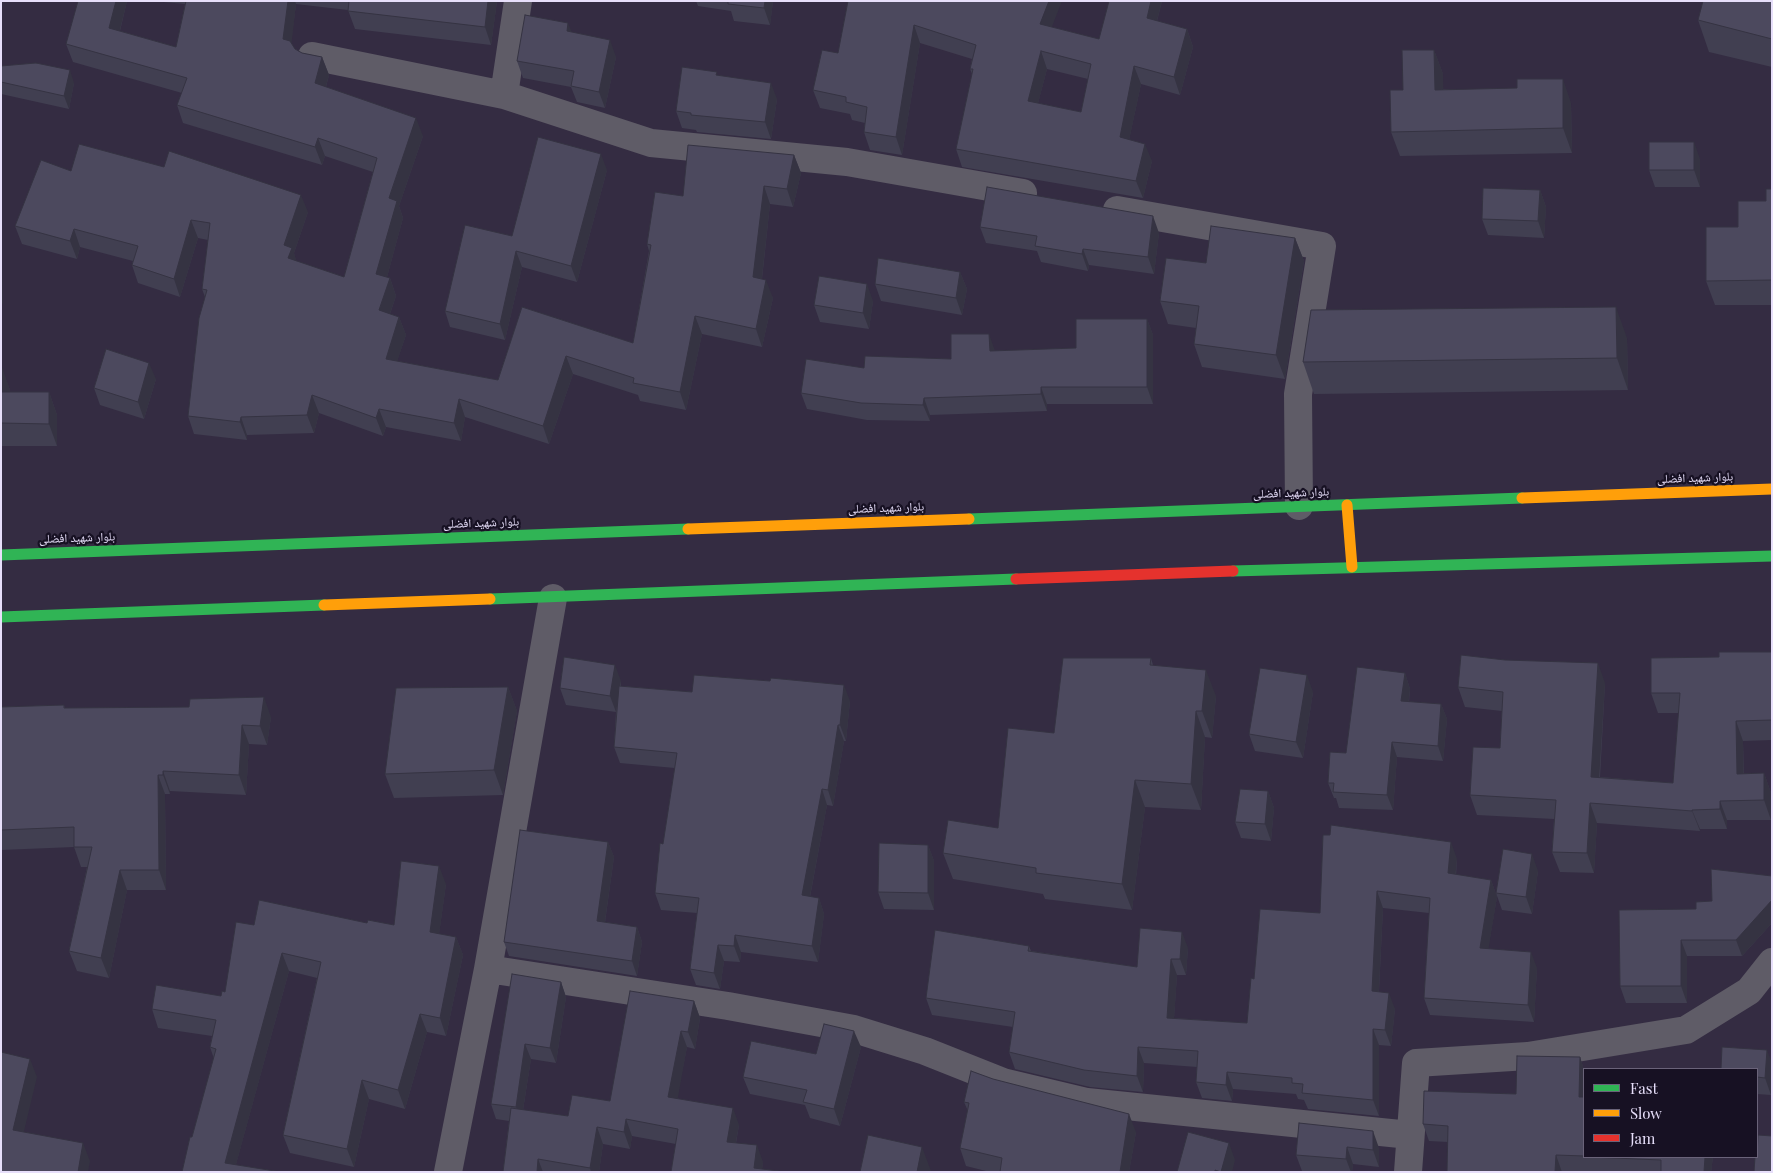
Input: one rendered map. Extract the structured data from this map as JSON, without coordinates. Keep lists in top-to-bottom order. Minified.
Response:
{"streets":{"main road":["بلوار شهید افضلی"]},"legend":["Fast","Slow","Jam"]}
